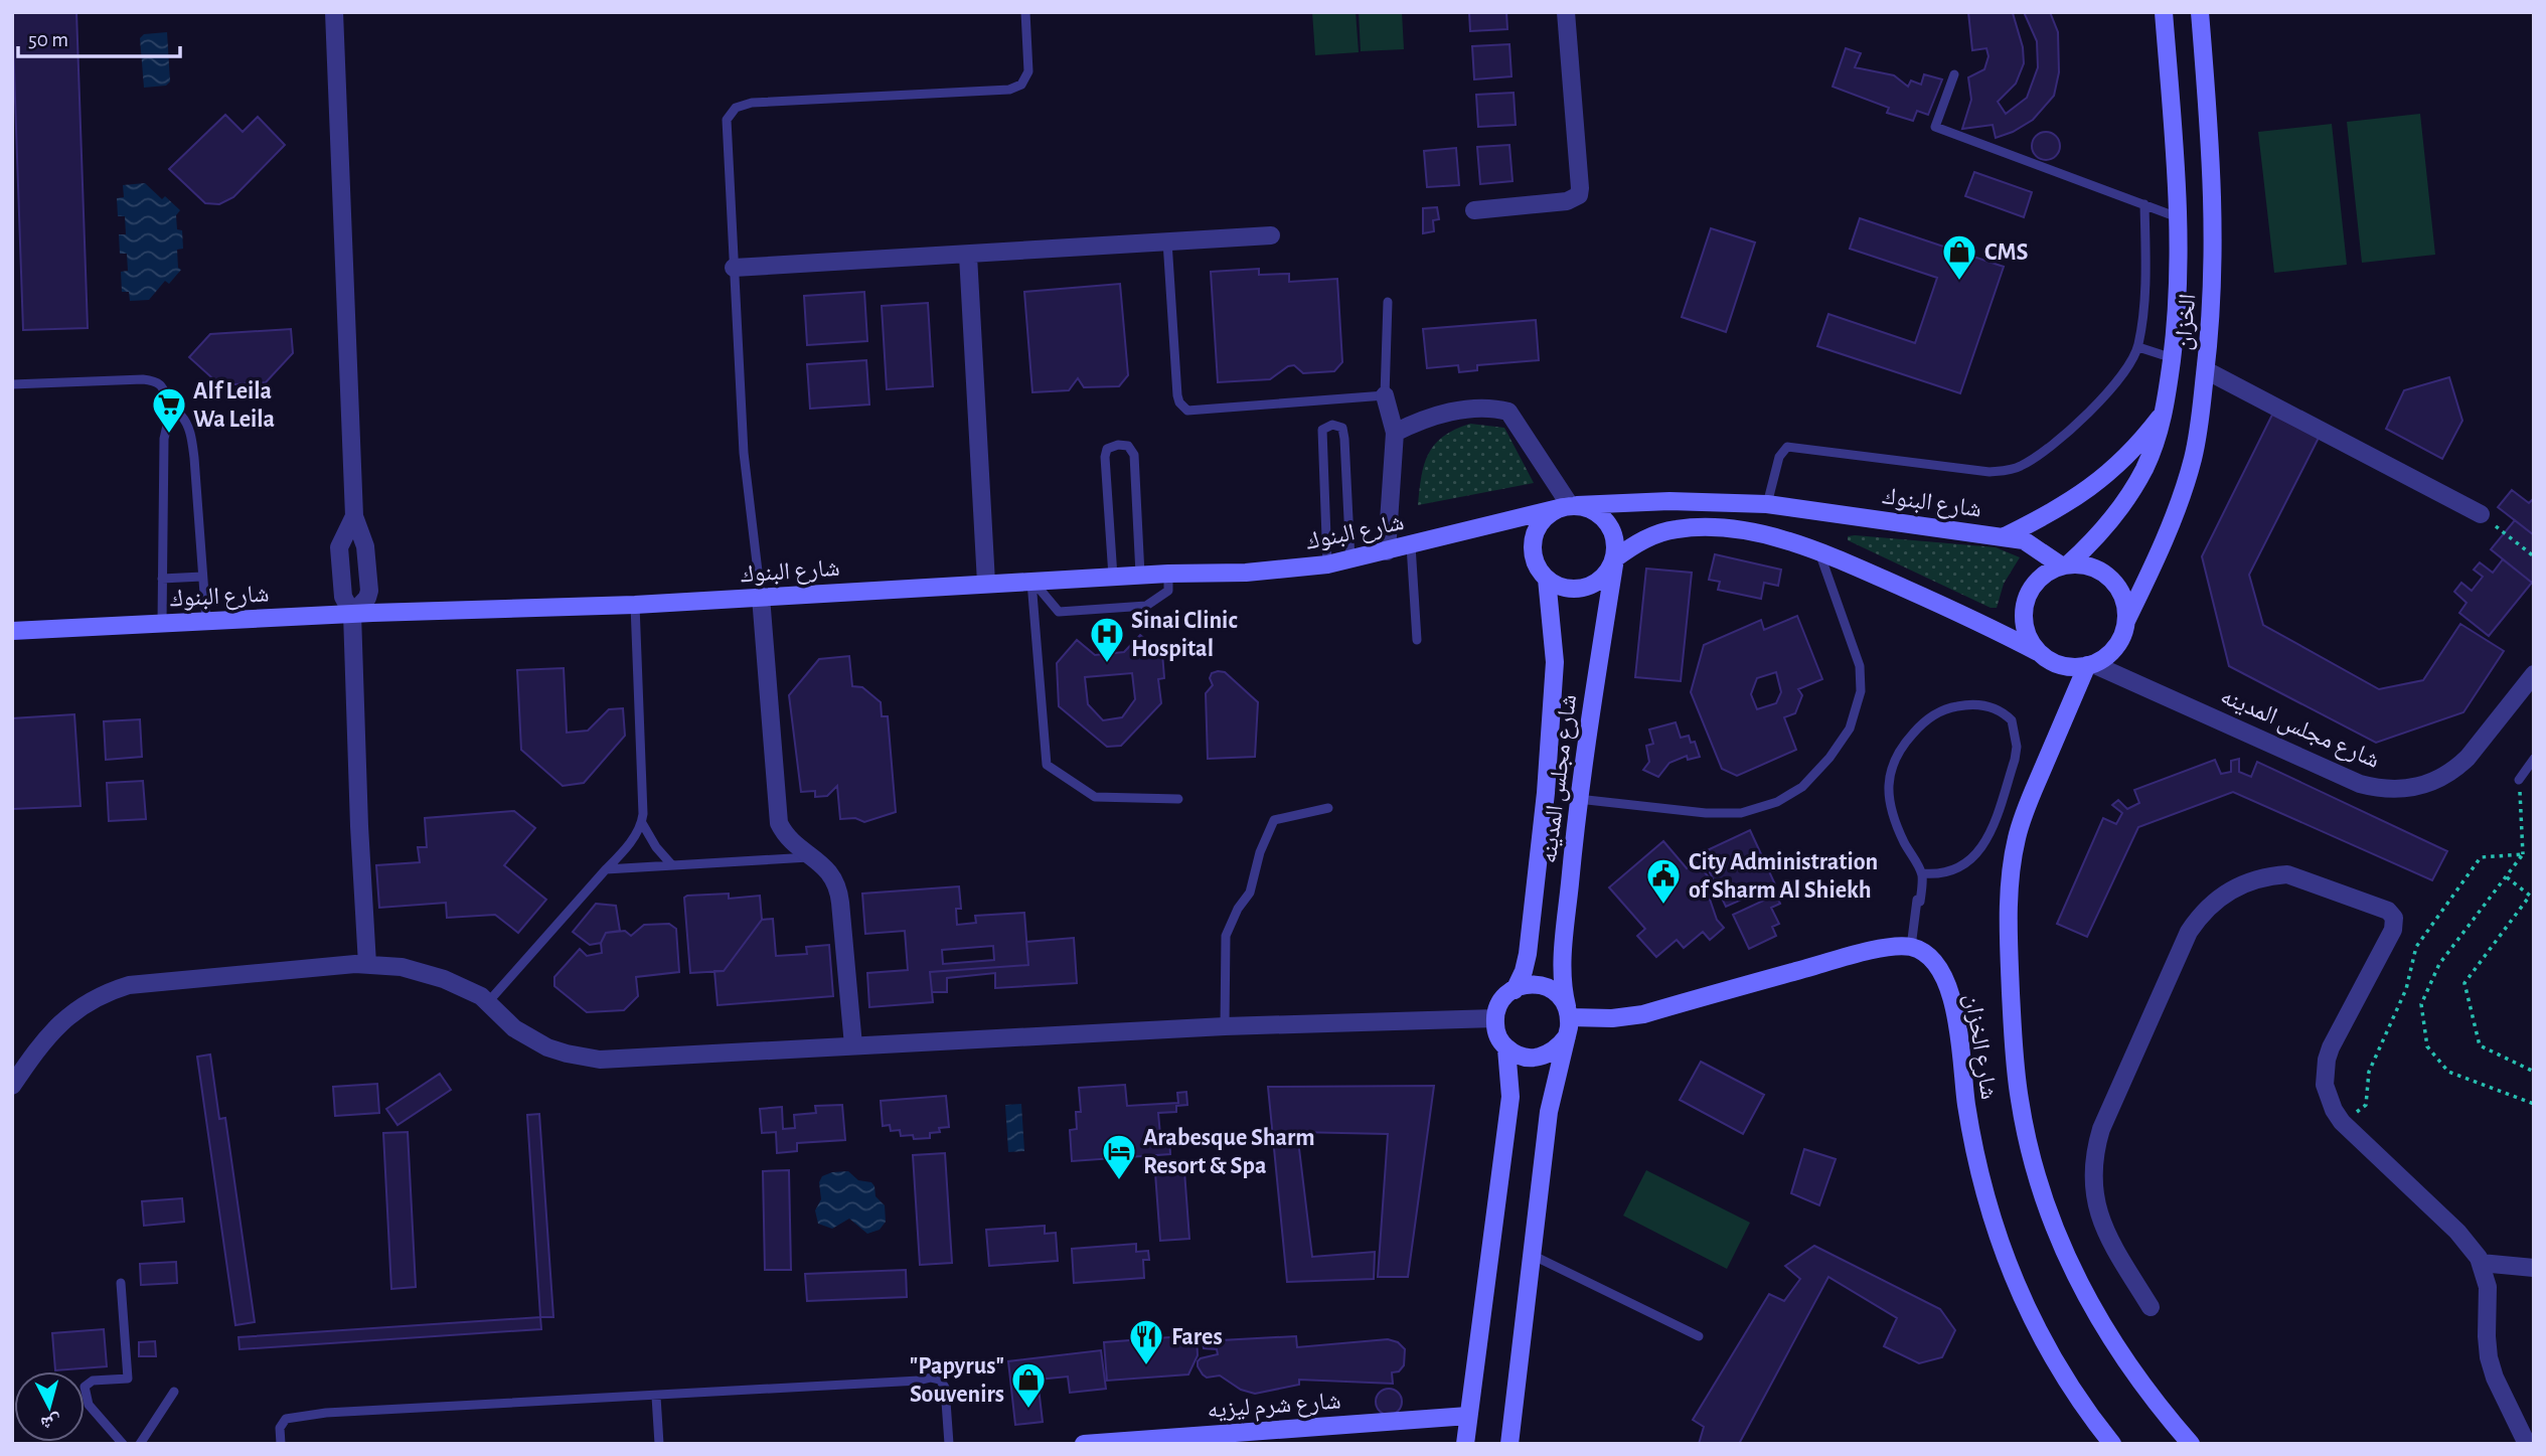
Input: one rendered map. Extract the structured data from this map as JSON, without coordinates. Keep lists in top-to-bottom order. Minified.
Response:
{"streets":{"main road":["الخزان","شارع البنوك","شارع مجلس المدينه","شارع الخزان","شارع شرم ليزيه"]},"crossings":[["الخزان","شارع البنوك"],["الخزان","شارع مجلس المدينه"],["الخزان","شارع الخزان"],["شارع البنوك","شارع مجلس المدينه"],["شارع البنوك","شارع الخزان"],["شارع مجلس المدينه","شارع الخزان"]],"places":{"shop":["CMS","\"Papyrus\" Souvenirs"],"supermarket":["Alf Leila Wa Leila"],"hospital":["Sinai Clinic Hospital"],"public building":["City Administration of Sharm Al Shiekh"],"hotel":["Arabesque Sharm Resort & Spa"],"restaurant":["Fares"]},"scale_bar":"50 m","north":"bottom"}
